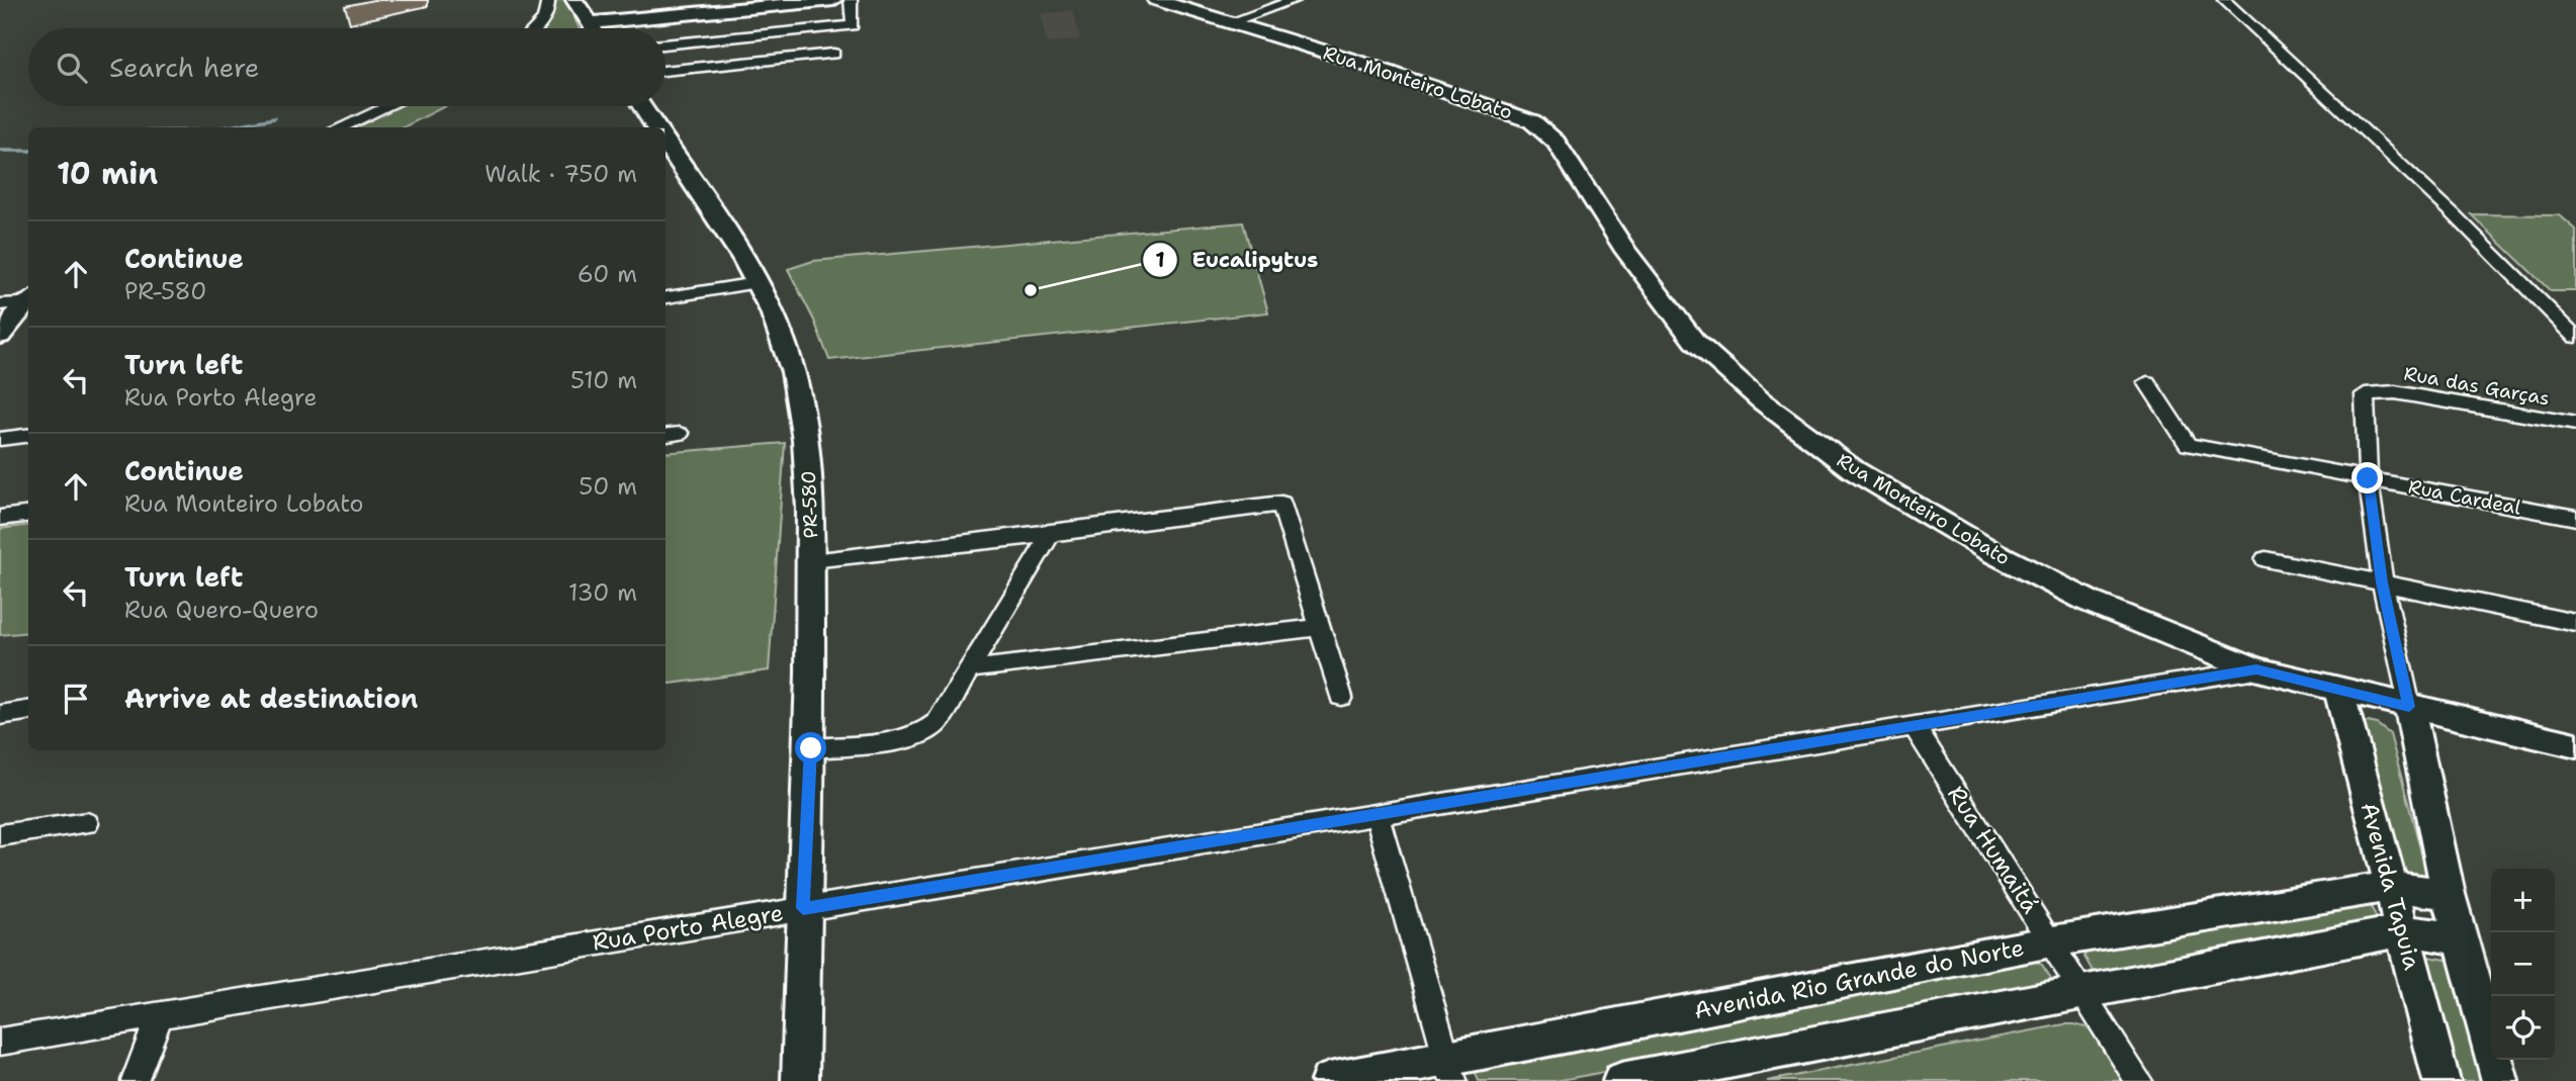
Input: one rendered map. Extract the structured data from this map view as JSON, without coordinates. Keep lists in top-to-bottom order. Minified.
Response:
{"streets":{"main road":["Rua Monteiro Lobato","PR-580","Avenida Tapuia","Avenida Rio Grande do Norte"],"street":["Rua das Garças","Rua Cardeal","Rua Humaitá","Rua Porto Alegre"]},"crossings":[["Rua Monteiro Lobato","Avenida Tapuia"],["Rua Monteiro Lobato","Rua Porto Alegre"],["Rua das Garças","Rua Cardeal"],["PR-580","Rua Porto Alegre"],["Rua Humaitá","Rua Porto Alegre"],["Rua Humaitá","Avenida Rio Grande do Norte"],["Avenida Tapuia","Avenida Rio Grande do Norte"]],"places":["Eucalipytus"],"page":{"search":"Search here","heading":["10 min","Walk · 750 m"],"list":[["Continue","PR-580","60 m"],["Turn left","Rua Porto Alegre","510 m"],["Continue","Rua Monteiro Lobato","50 m"],["Turn left","Rua Quero-Quero","130 m"],"Arrive at destination"],"map_buttons":["+","−"]}}
